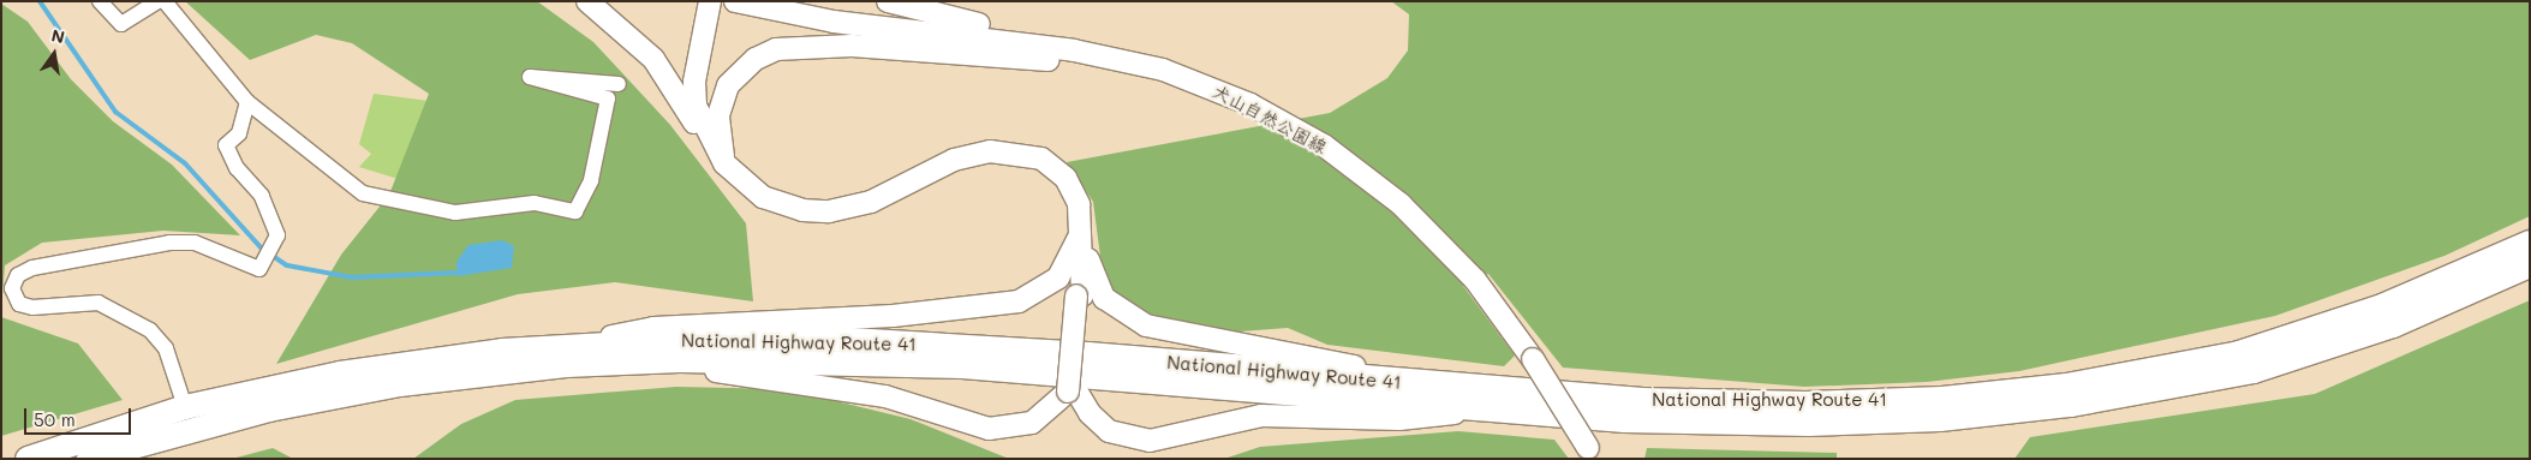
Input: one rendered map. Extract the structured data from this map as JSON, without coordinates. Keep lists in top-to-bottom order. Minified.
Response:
{"streets":{"highway":["National Highway Route 41"],"main road":["犬山自然公園線"]},"scale_bar":"50 m","north":"top"}
